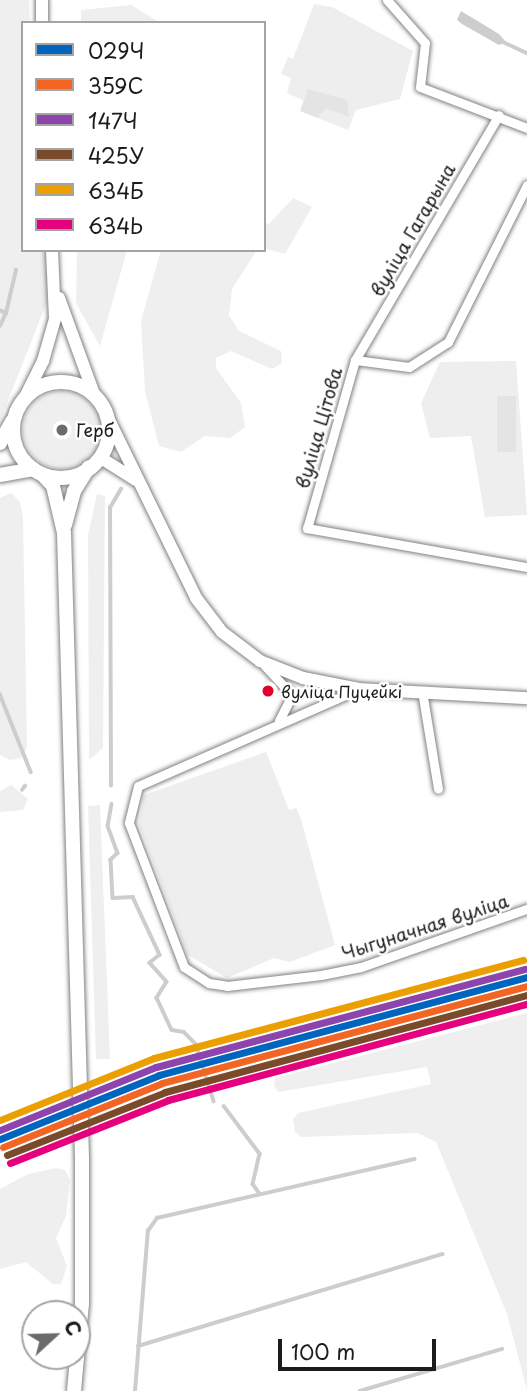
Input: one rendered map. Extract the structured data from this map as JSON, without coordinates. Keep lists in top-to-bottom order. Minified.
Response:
{"streets":{"street":["вуліца Гагарына","вуліца Цітова","Чыгуначная вуліца"]},"crossings":[["вуліца Гагарына","вуліца Цітова"]],"places":["Герб","вуліца Пуцейкі"],"lines":["transit line 634Б","transit line 147Ч","transit line 029Ч","transit line 359С","transit line 425У","transit line 634Ь"],"legend":["029Ч","359С","147Ч","425У","634Б","634Ь"],"scale_bar":"100 m","north":"right"}
